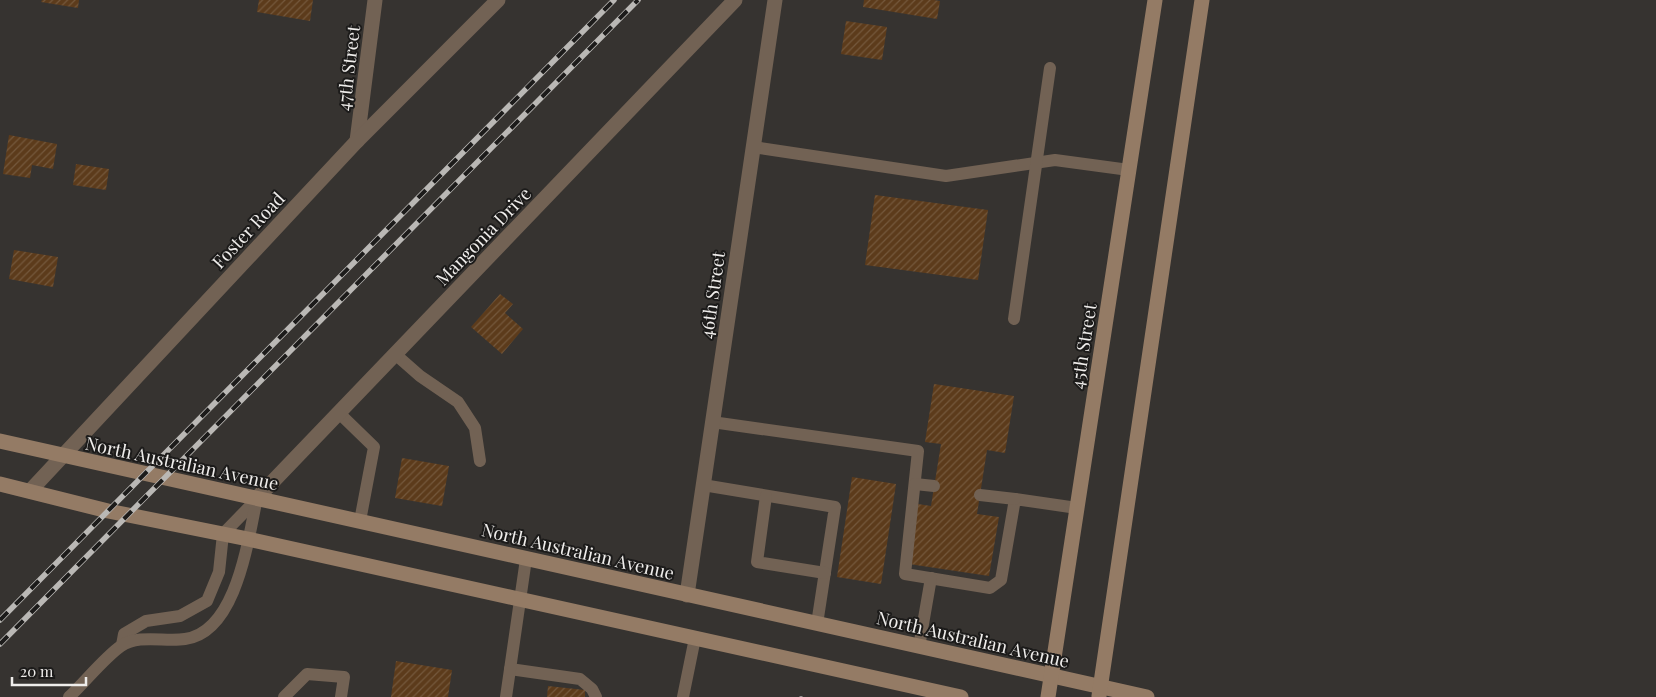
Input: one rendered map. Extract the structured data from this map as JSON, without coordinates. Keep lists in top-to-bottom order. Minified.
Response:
{"streets":{"main road":["45th Street","North Australian Avenue"],"street":["47th Street","Foster Road","Mangonia Drive","46th Street"]},"crossings":[["47th Street","Foster Road"],["Foster Road","North Australian Avenue"],["Mangonia Drive","North Australian Avenue"],["46th Street","North Australian Avenue"],["45th Street","North Australian Avenue"]],"scale_bar":"20 m"}
